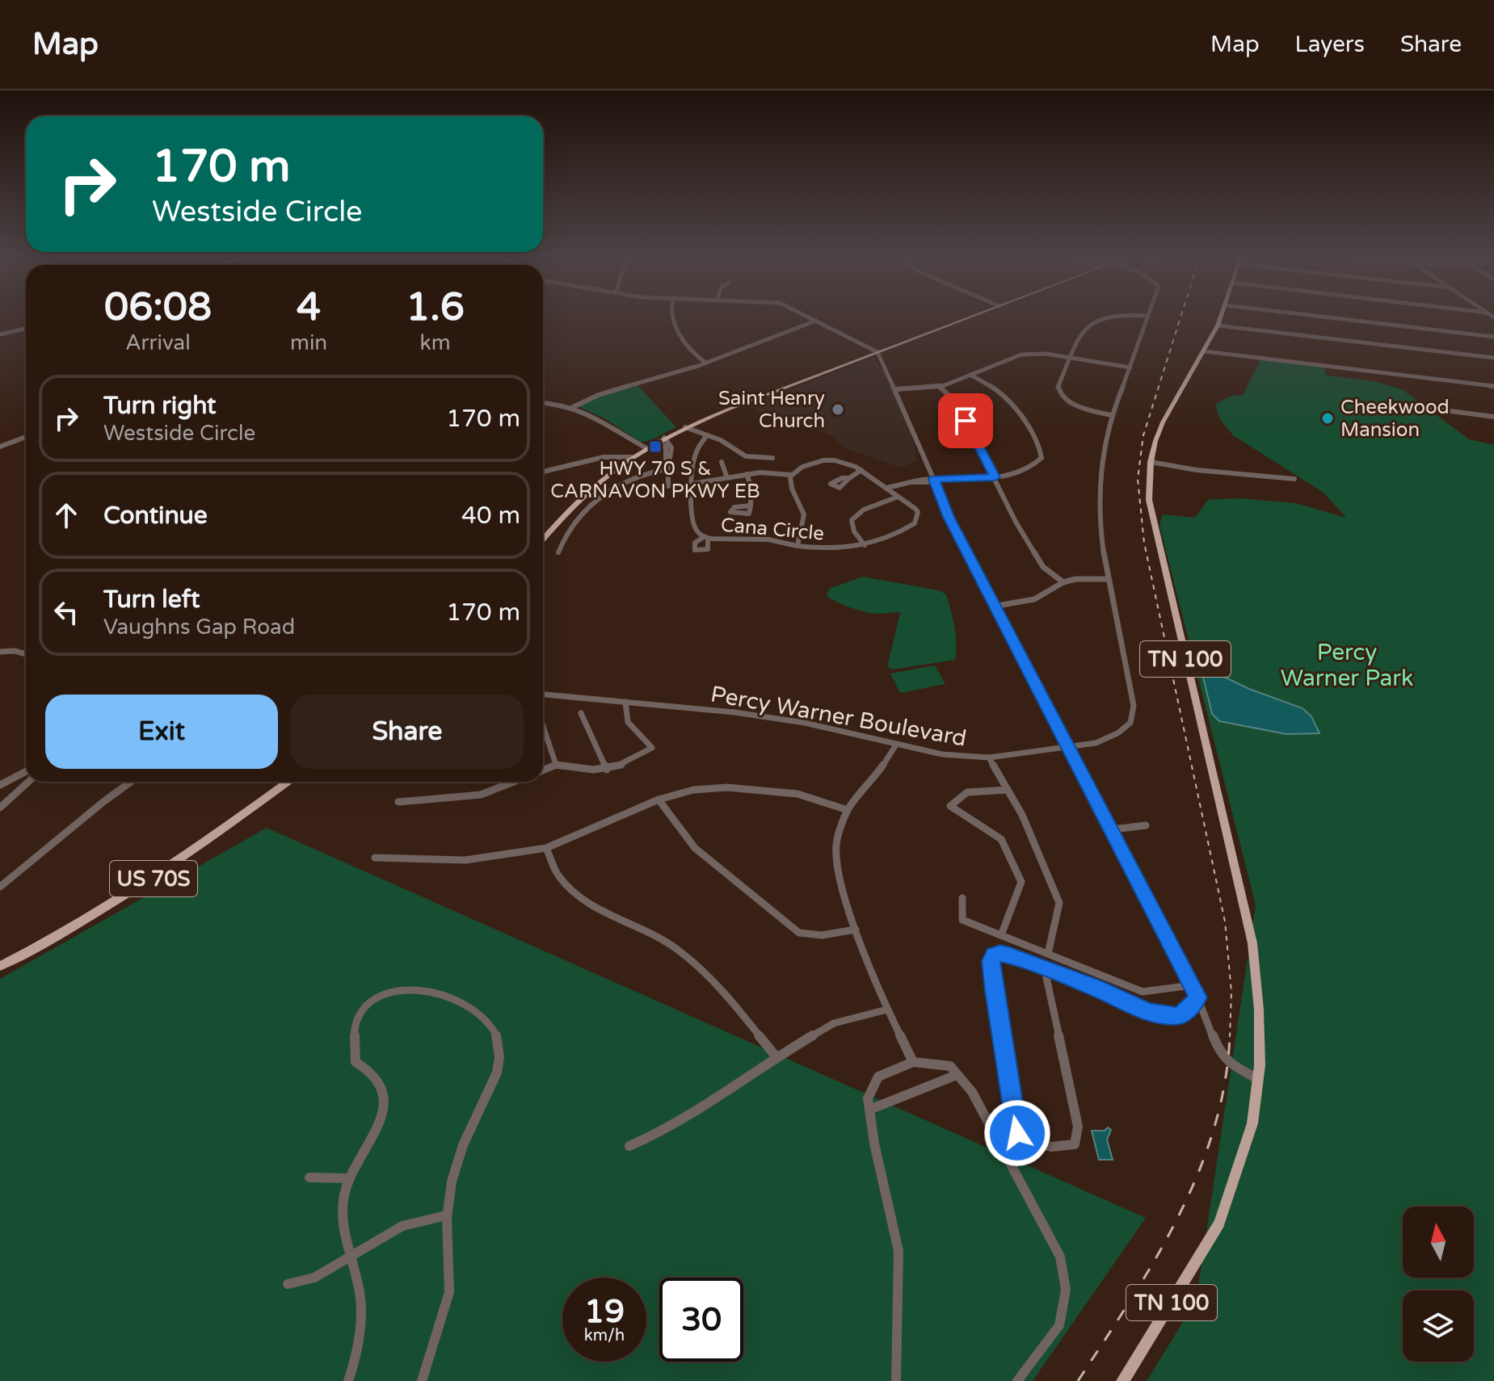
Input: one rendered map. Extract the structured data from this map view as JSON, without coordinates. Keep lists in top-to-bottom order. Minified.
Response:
{"streets":{"main road":["TN 100","US 70S"],"street":["Cana Circle","Percy Warner Boulevard"]},"parks":["Percy Warner Park"],"places":{"other":["Saint Henry Church","Cheekwood Mansion"],"transit":["HWY 70 S & CARNAVON PKWY EB"]},"north":"top","page":{"header":"Map","nav":["Map","Layers","Share"],"turn":["170 m","Westside Circle"],"eta":["06:08","Arrival","4","min","1.6","km"],"list":[{"name":"Turn right","note":"Westside Circle","value":"170 m"},{"name":"Continue","value":"40 m"},{"name":"Turn left","note":"Vaughns Gap Road","value":"170 m"}],"buttons":["Exit","Share"],"speed":"19 km/h","limit":"30"}}
